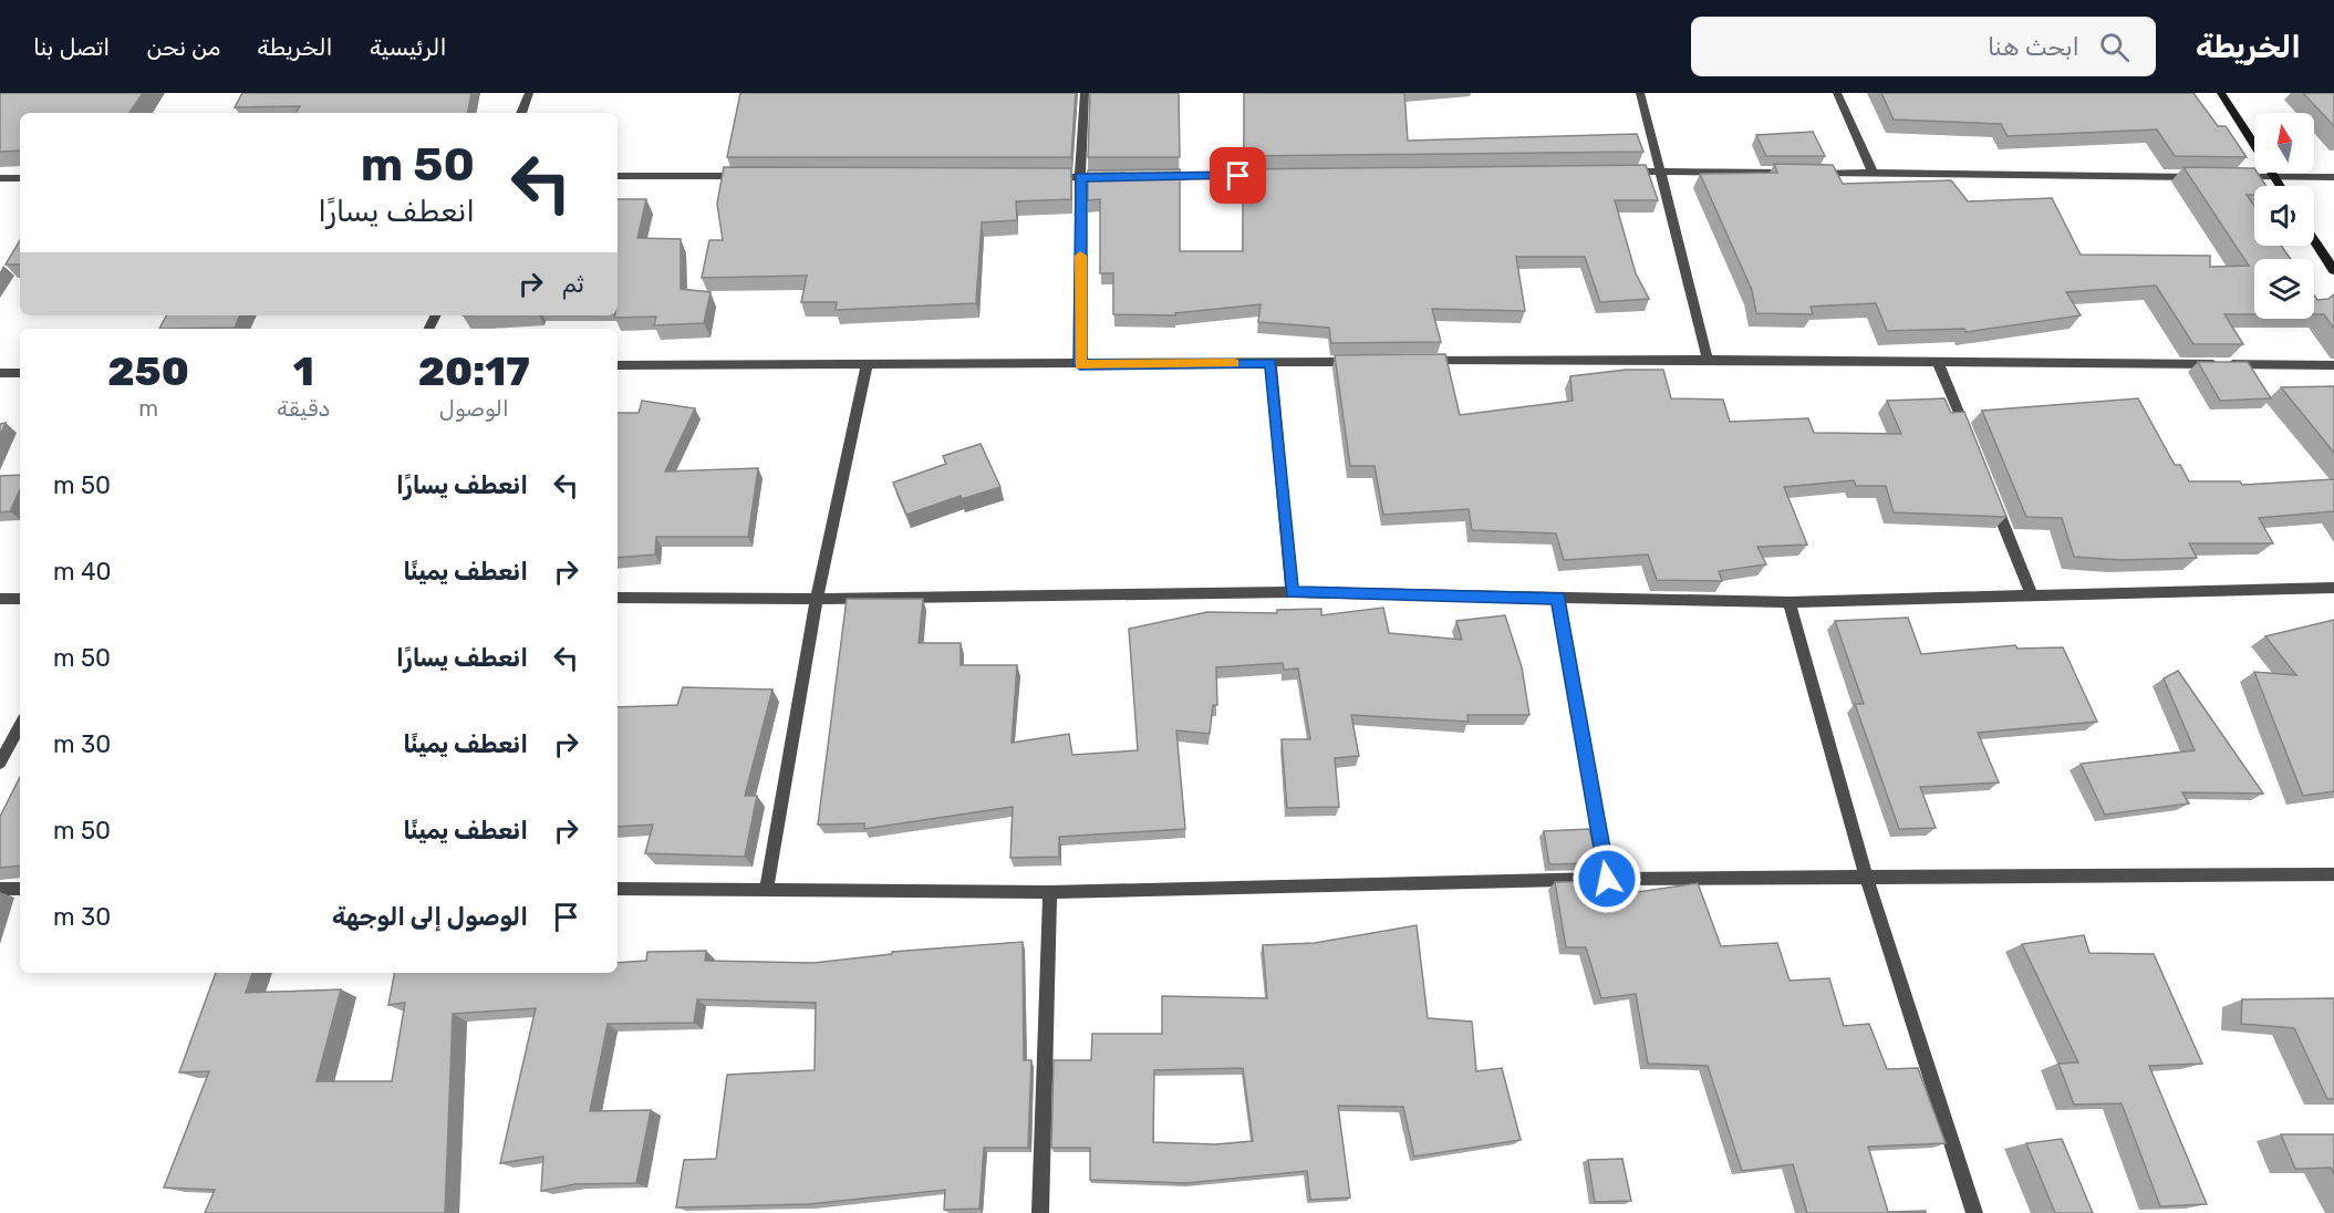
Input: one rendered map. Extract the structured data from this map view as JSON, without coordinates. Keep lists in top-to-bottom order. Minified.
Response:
{"north":"top","page":{"header":"الخريطة","search":"ابحث هنا","nav":["الرئيسية","الخريطة","من نحن","اتصل بنا"],"turn":["50 m","انعطف يسارًا"],"then":"ثم","eta":["20:17","الوصول","1","دقيقة","250","m"],"list":[{"name":"انعطف يسارًا","value":"50 m"},{"name":"انعطف يمينًا","value":"40 m"},{"name":"انعطف يسارًا","value":"50 m"},{"name":"انعطف يمينًا","value":"30 m"},{"name":"انعطف يمينًا","value":"50 m"},{"name":"الوصول إلى الوجهة","value":"30 m"}]}}
